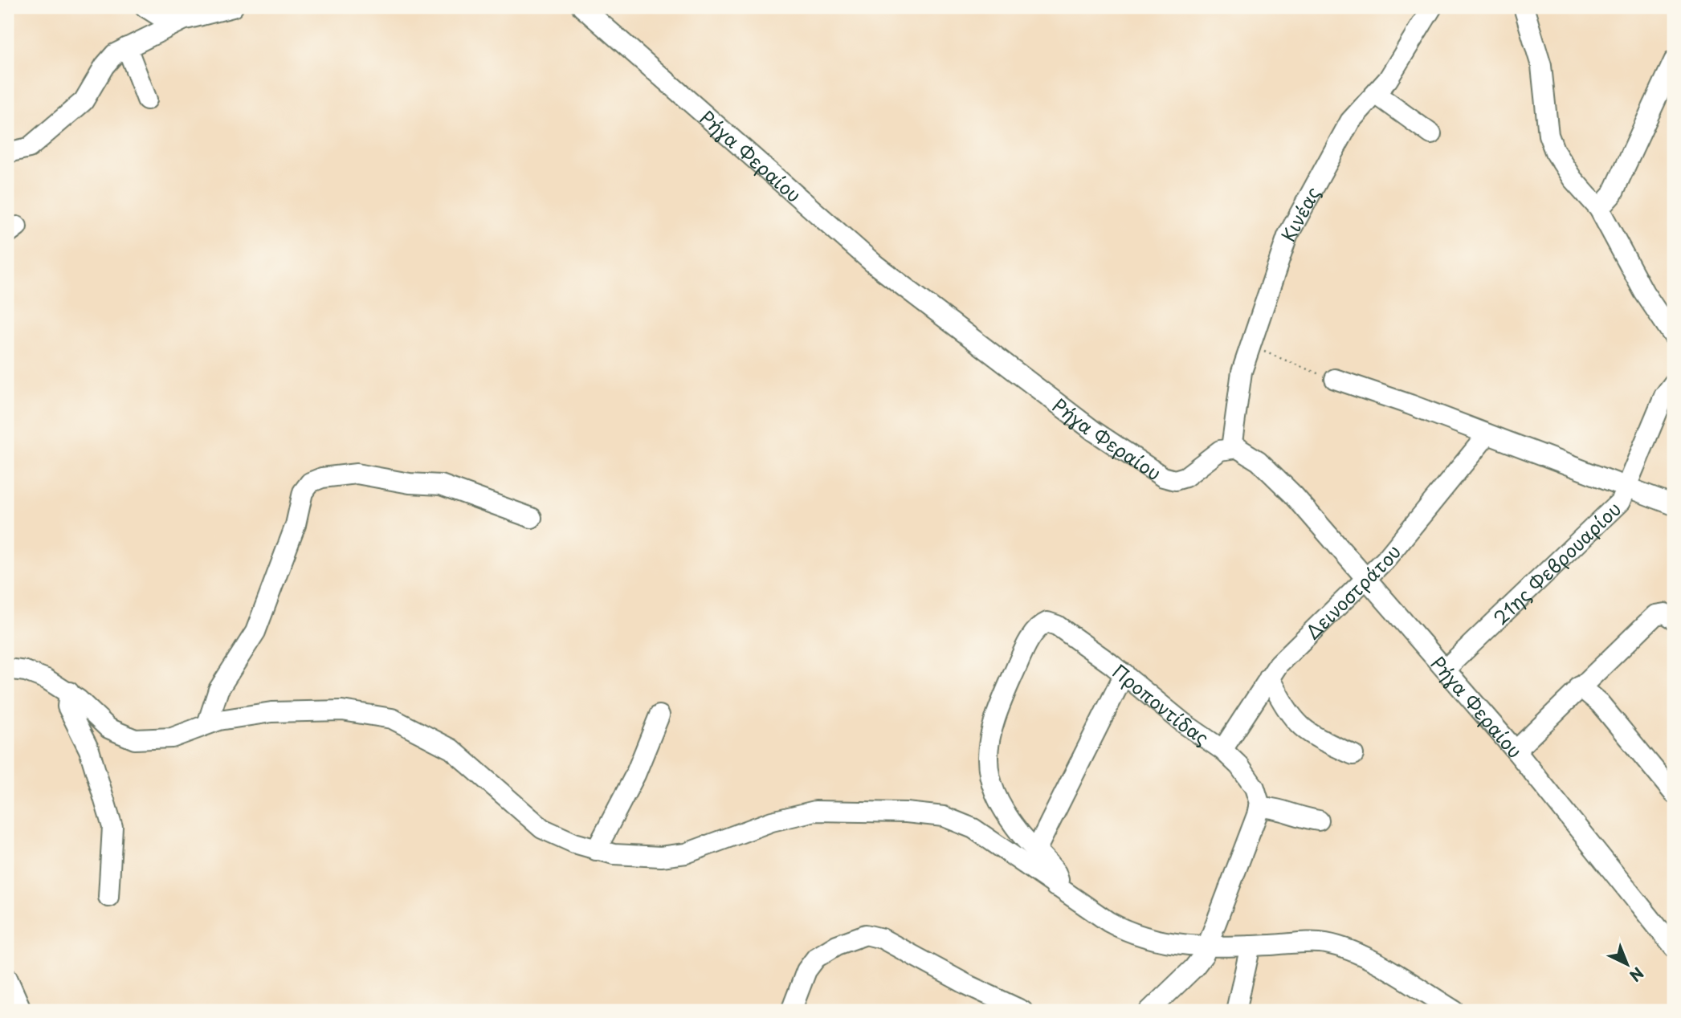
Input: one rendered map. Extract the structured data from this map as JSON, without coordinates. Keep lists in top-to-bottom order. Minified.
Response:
{"streets":{"street":["Ρήγα Φεραίου","Κινέας","21ης Φεβρουαρίου","Δεινοστράτου","Προποντίδας"]},"crossings":[["Ρήγα Φεραίου","Κινέας"],["Ρήγα Φεραίου","21ης Φεβρουαρίου"],["Ρήγα Φεραίου","Δεινοστράτου"],["Δεινοστράτου","Προποντίδας"]],"north":"bottom right"}
